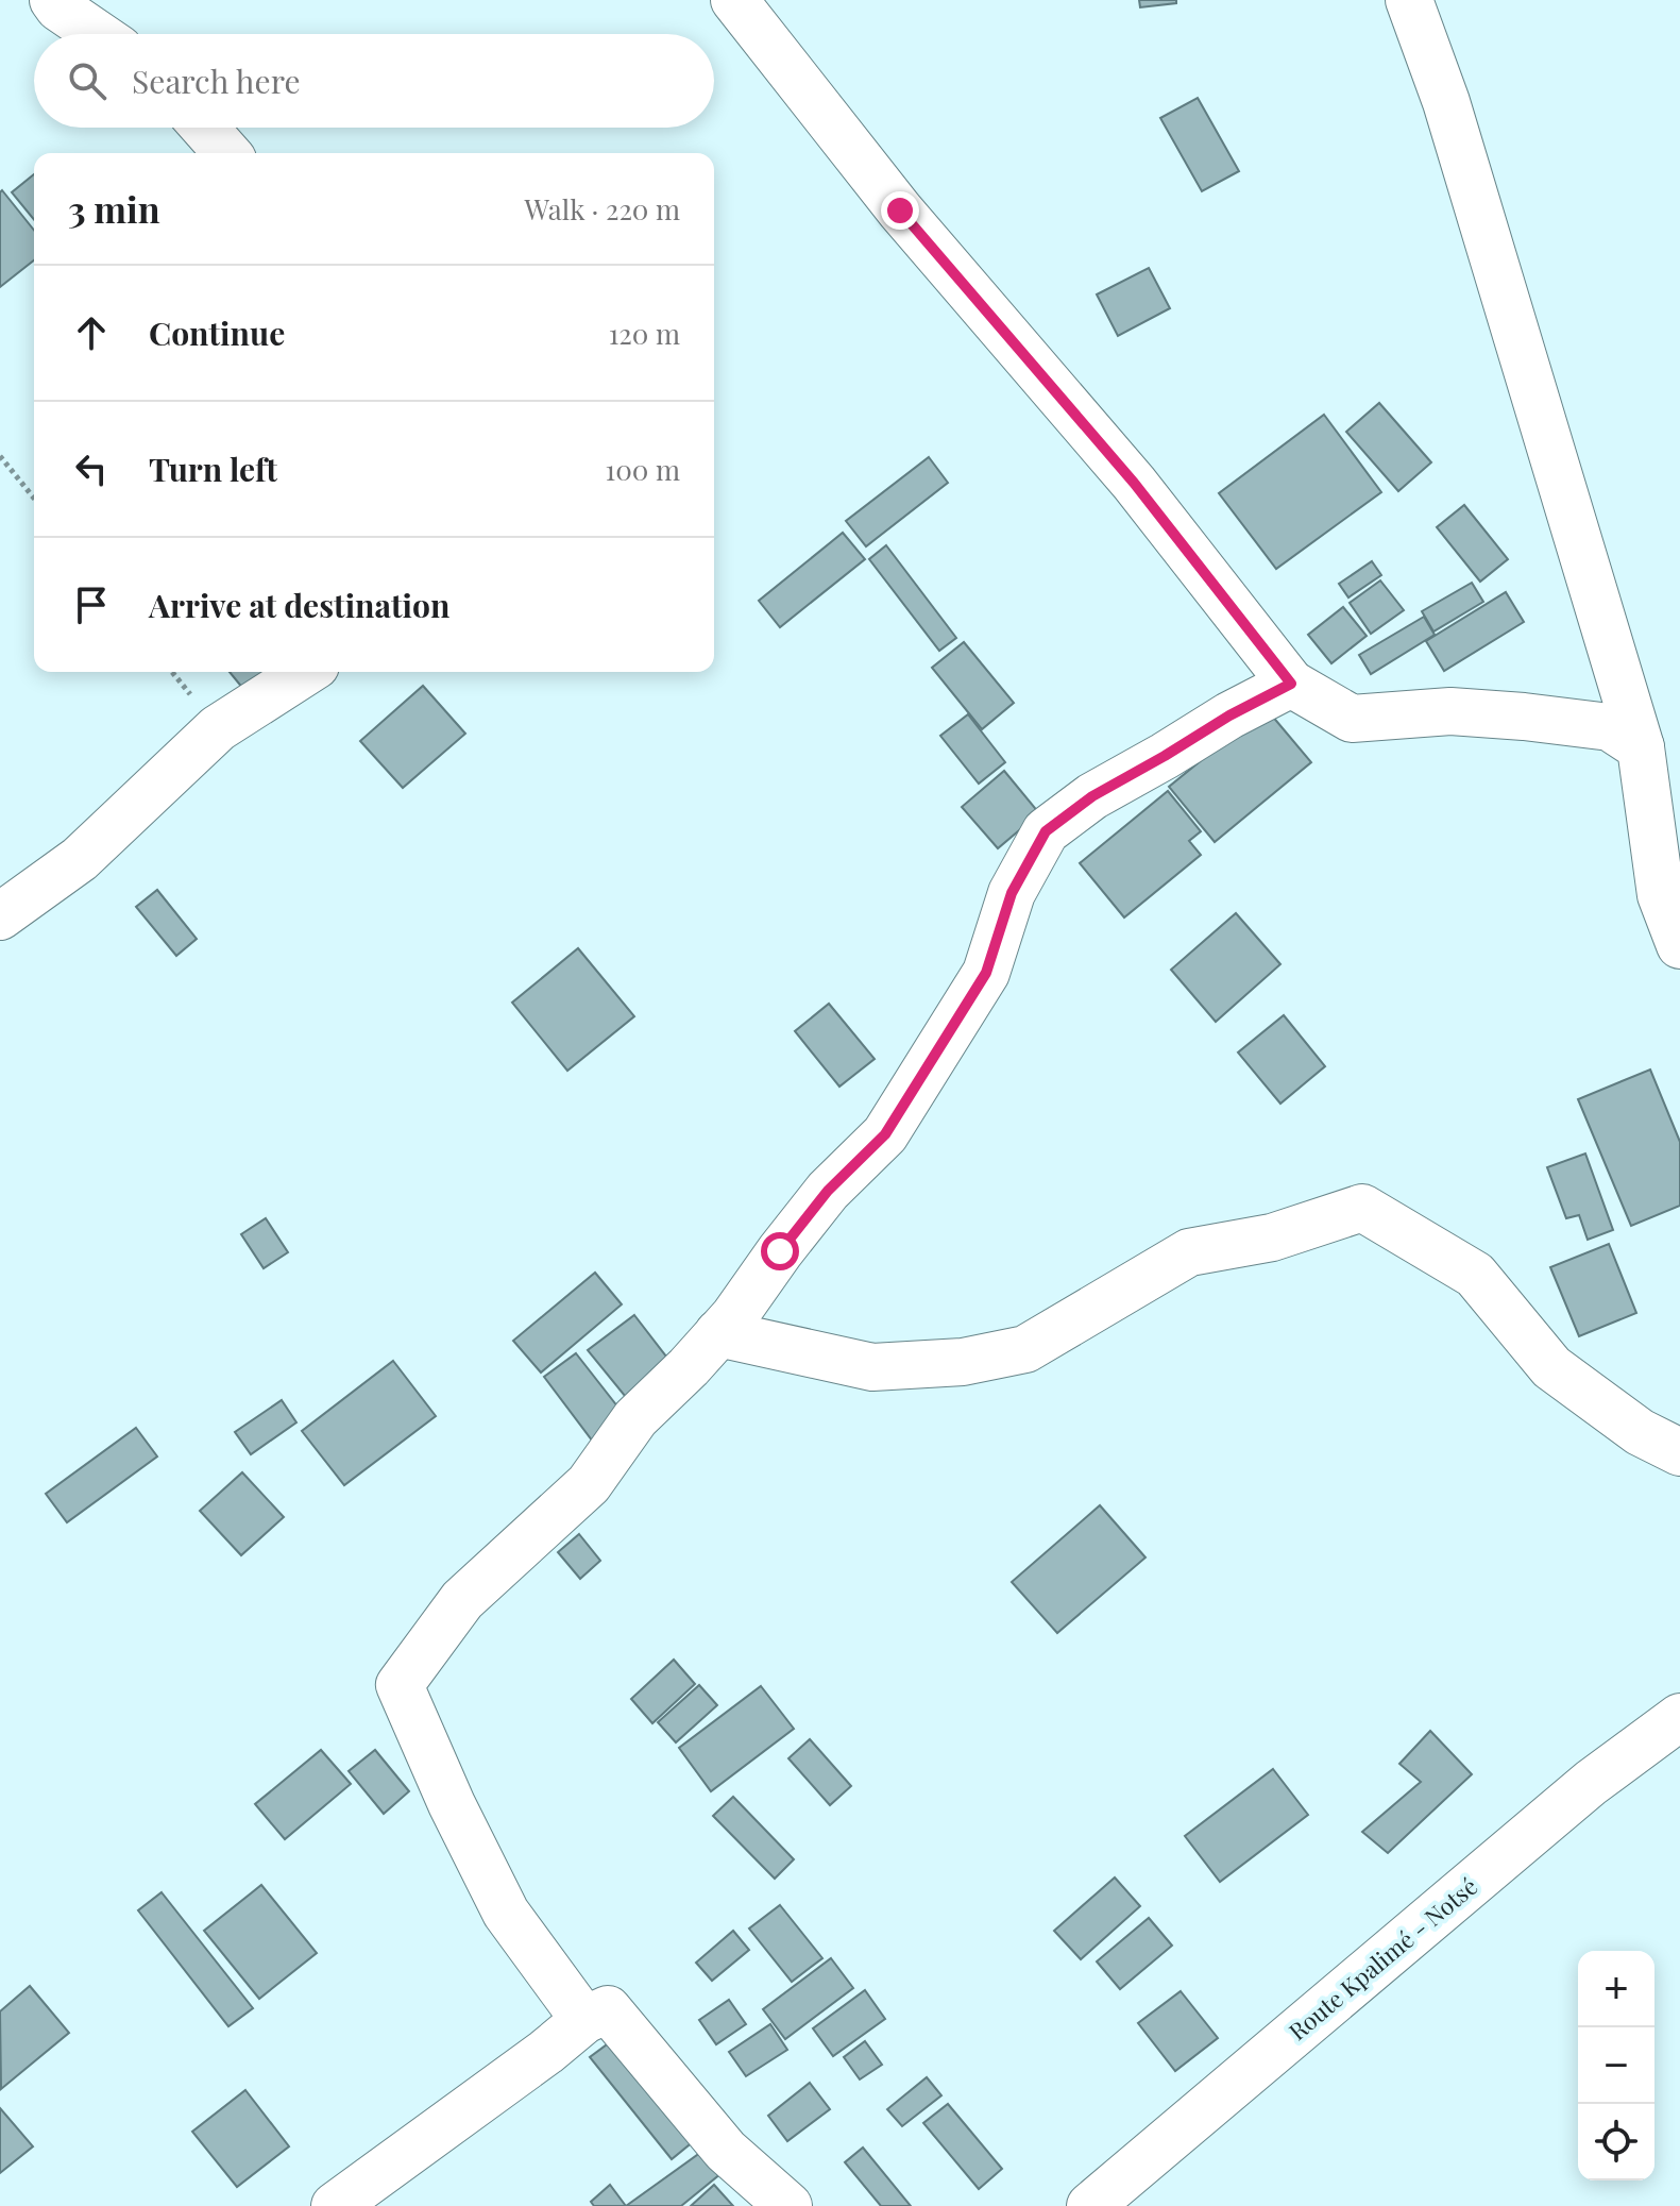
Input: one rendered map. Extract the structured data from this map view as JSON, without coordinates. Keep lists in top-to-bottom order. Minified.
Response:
{"streets":{"street":["Route Kpalimé - Notsé"]},"page":{"search":"Search here","heading":["3 min","Walk · 220 m"],"list":[["Continue","120 m"],["Turn left","100 m"],"Arrive at destination"],"map_buttons":["+","−"]}}
